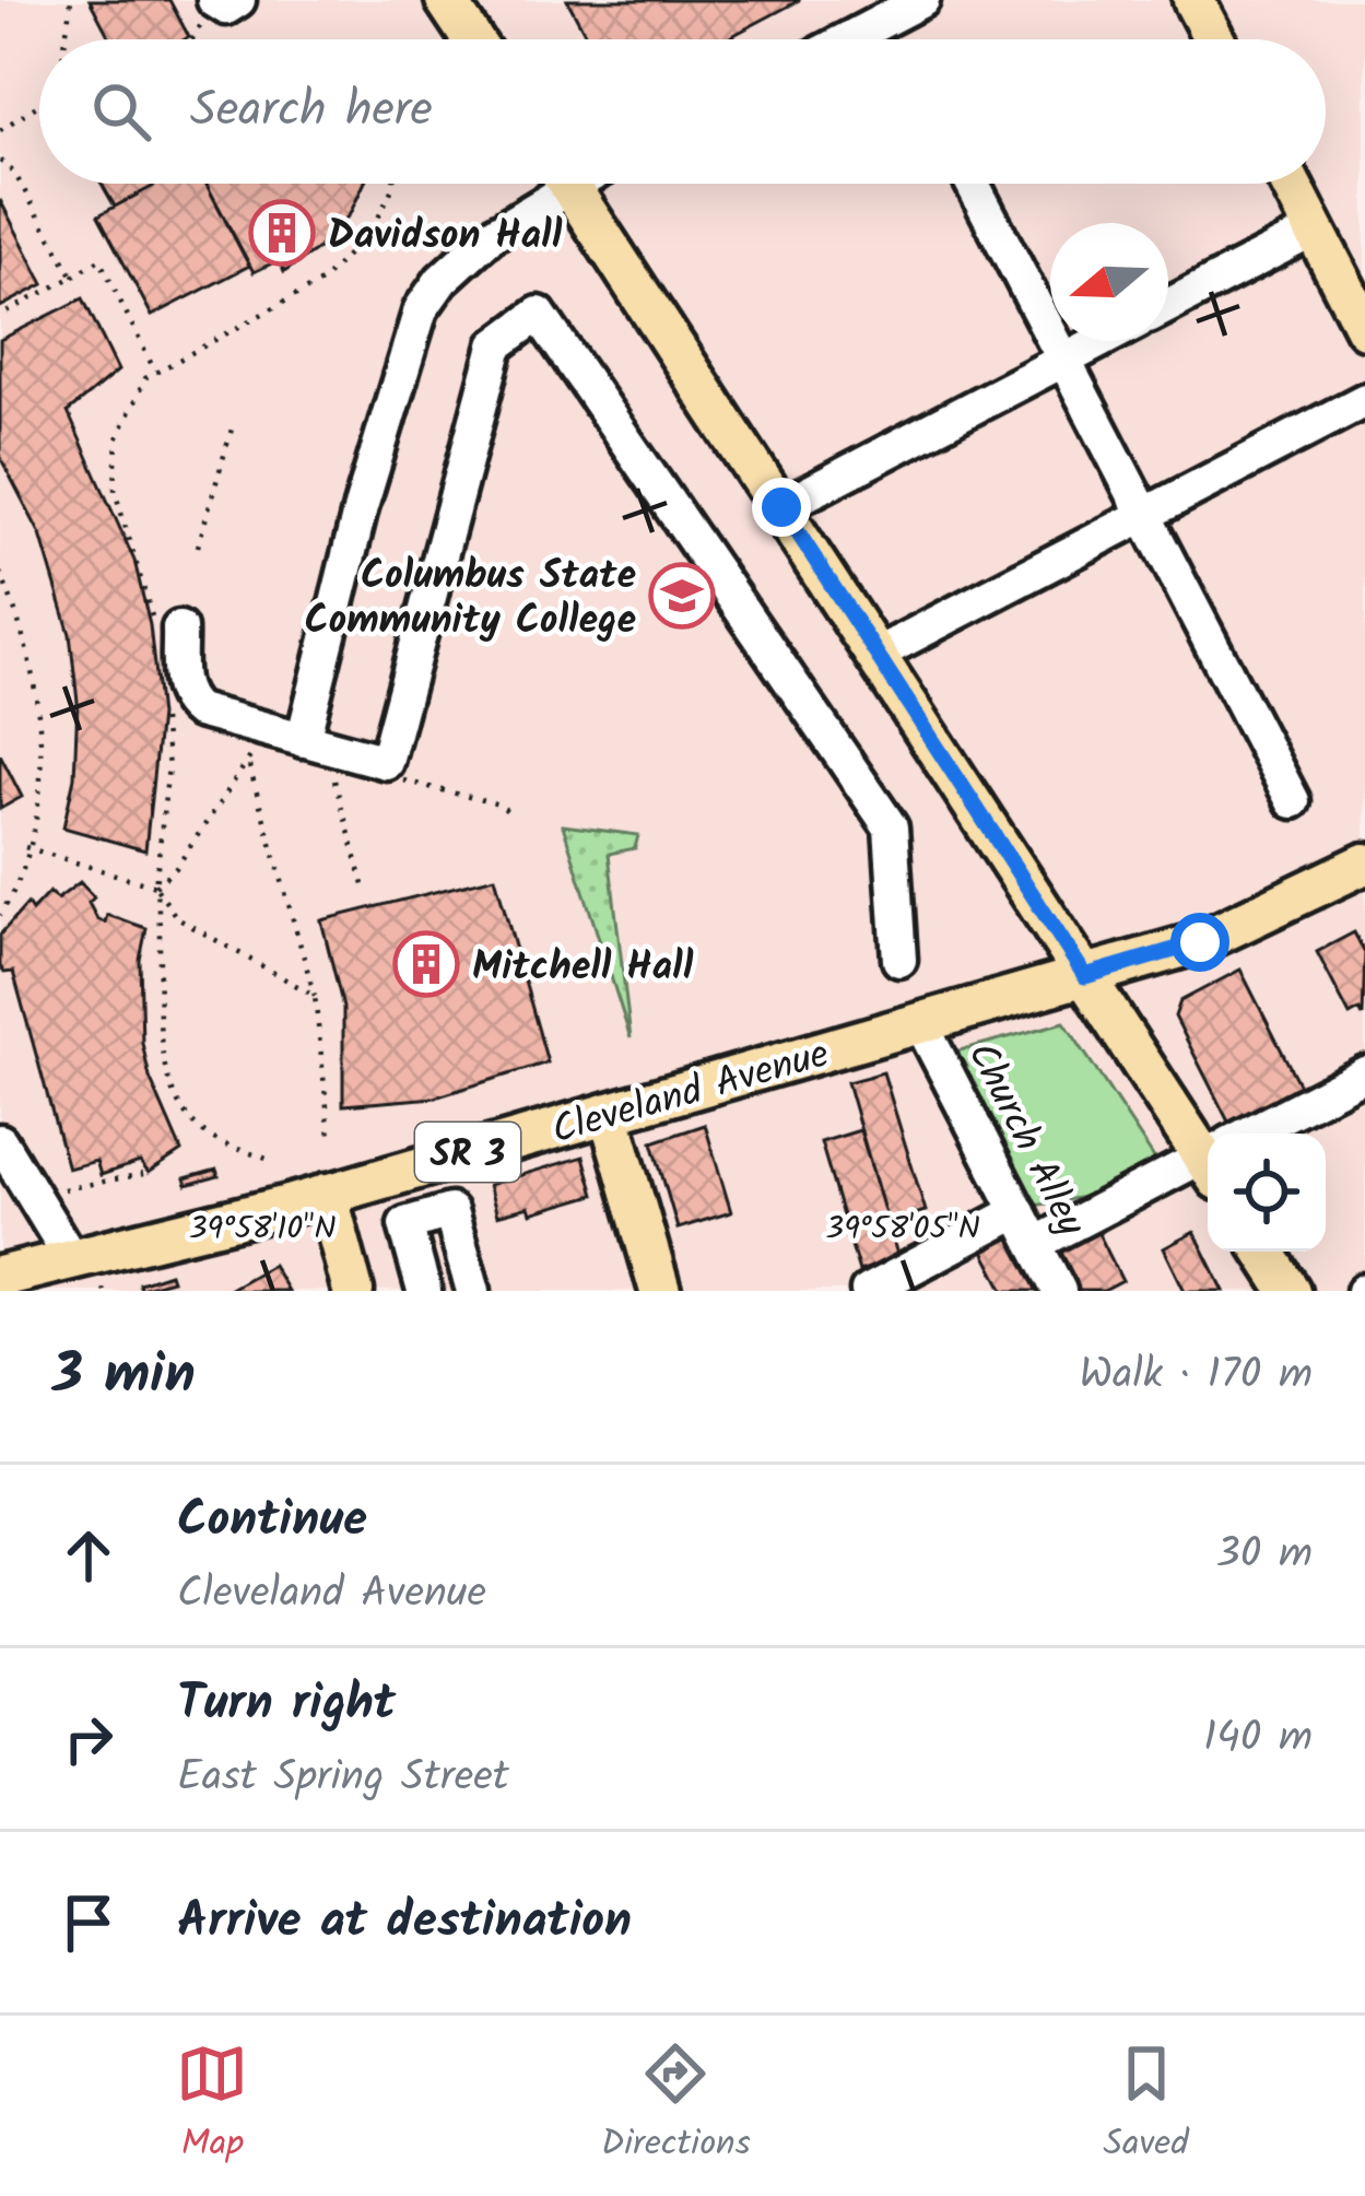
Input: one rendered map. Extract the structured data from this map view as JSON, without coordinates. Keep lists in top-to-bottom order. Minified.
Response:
{"streets":{"main road":["Cleveland Avenue","SR 3"],"street":["Church Alley"]},"crossings":[["Cleveland Avenue","Church Alley"]],"places":{"building":["Davidson Hall","Mitchell Hall"],"school or university":["Columbus State Community College"]},"north":"left","page":{"search":"Search here","heading":["3 min","Walk · 170 m"],"list":[["Continue","Cleveland Avenue","30 m"],["Turn right","East Spring Street","140 m"],"Arrive at destination"],"nav":["Map","Directions","Saved"]},"coordinates":["39°58'10\"N","39°58'05\"N"]}
